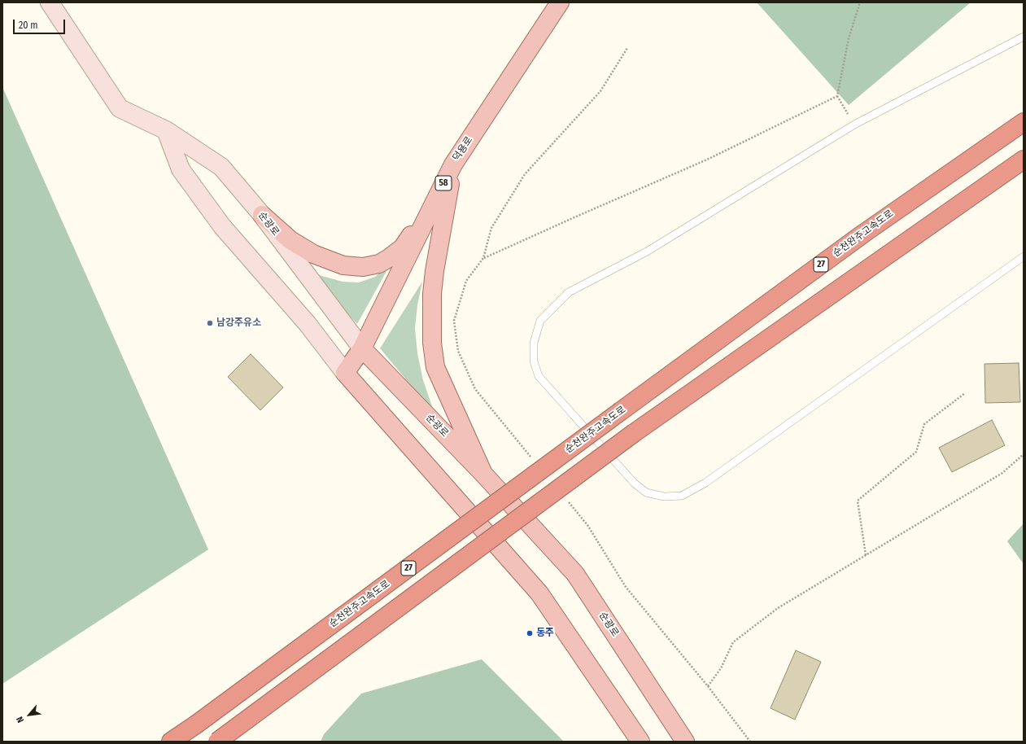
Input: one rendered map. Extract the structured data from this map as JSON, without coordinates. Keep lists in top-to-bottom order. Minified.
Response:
{"streets":{"highway":["순천완주고속도로","27"],"main road":["덕용로","58","순광로"]},"crossings":[["덕용로","순광로"]],"places":["남강주유소","동주"],"scale_bar":"20 m","north":"bottom left"}
